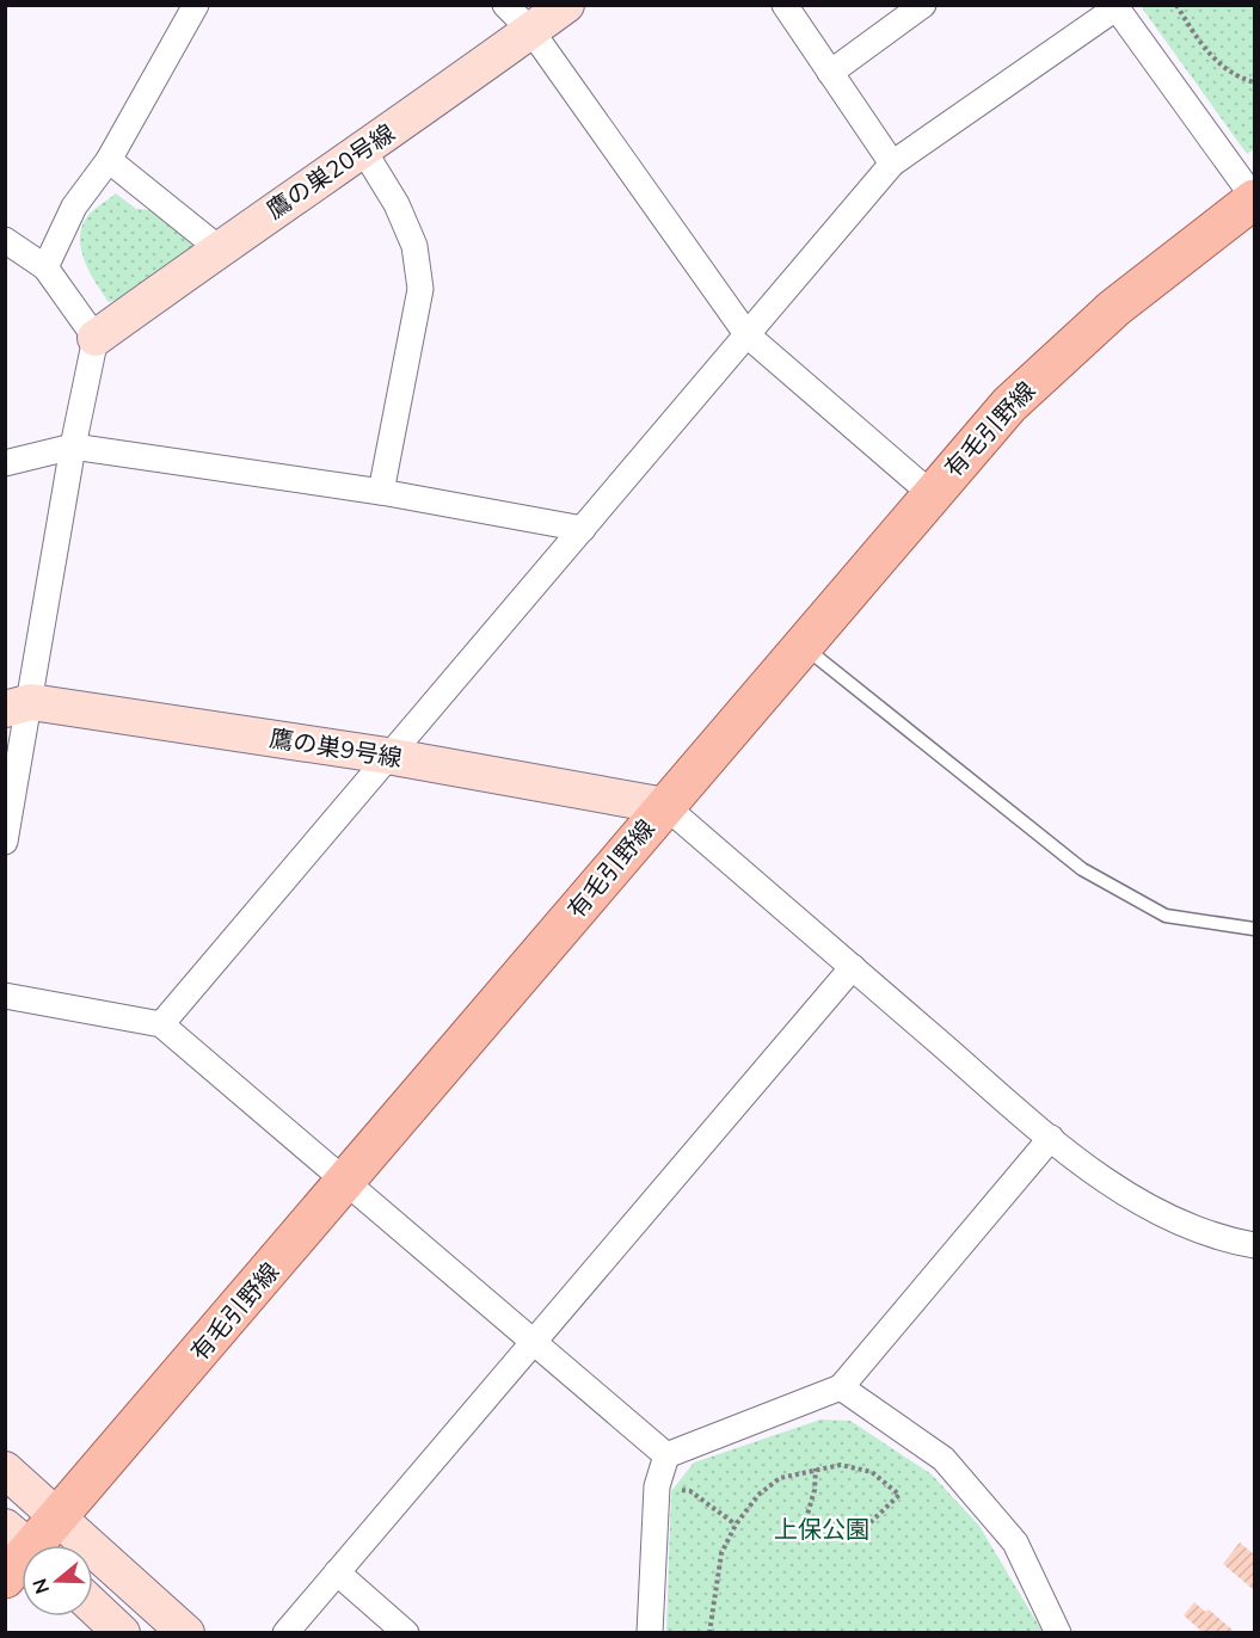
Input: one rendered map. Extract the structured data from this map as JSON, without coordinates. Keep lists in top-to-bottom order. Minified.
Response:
{"streets":{"main road":["有毛引野線"],"street":["鷹の巣20号線","鷹の巣9号線"]},"crossings":[["有毛引野線","鷹の巣9号線"]],"parks":["上保公園"],"north":"left"}
